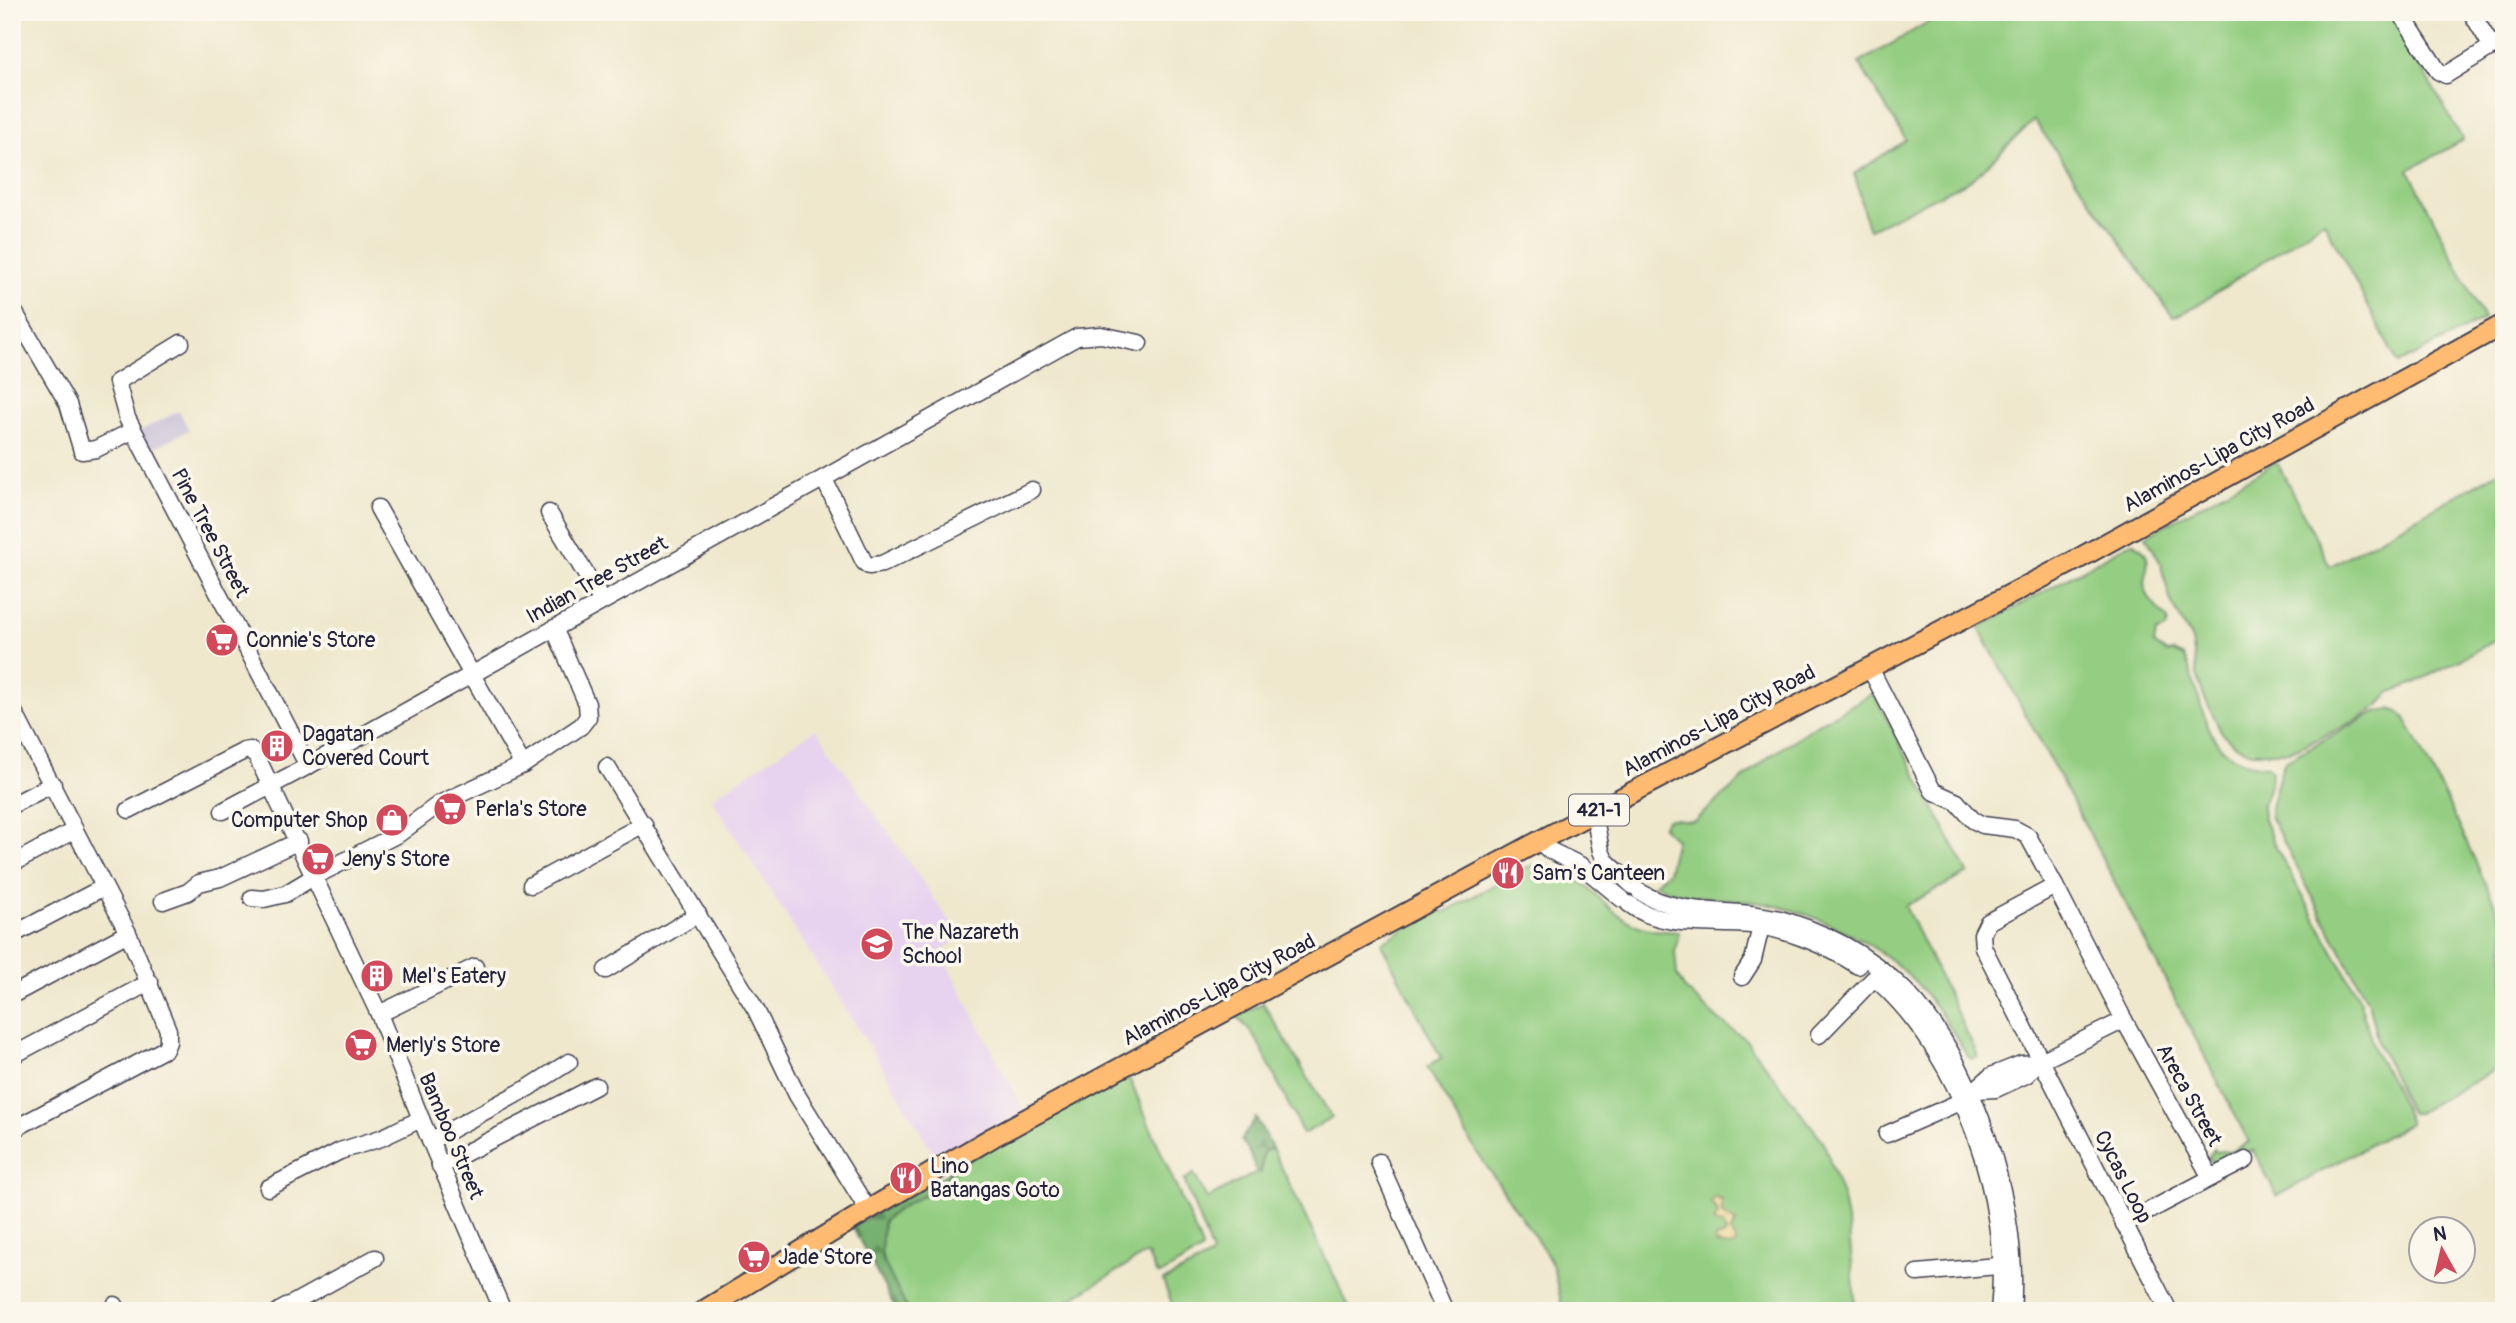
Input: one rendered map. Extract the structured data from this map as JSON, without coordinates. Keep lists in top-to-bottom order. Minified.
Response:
{"streets":{"main road":["Alaminos-Lipa City Road","421-1"],"street":["Pine Tree Street","Indian Tree Street","Areca Street","Bamboo Street","Cycas Loop"]},"crossings":[["Alaminos-Lipa City Road","Areca Street"],["Pine Tree Street","Indian Tree Street"],["Indian Tree Street","Bamboo Street"],["Areca Street","Cycas Loop"]],"places":{"supermarket":["Connie's Store","Perla's Store","Jeny's Store","Merly's Store","Jade Store"],"building":["Dagatan Covered Court","Mel's Eatery"],"shop":["Computer Shop"],"restaurant":["Sam's Canteen","Lino Batangas Goto"],"school or university":["The Nazareth School"]},"north":"top"}
